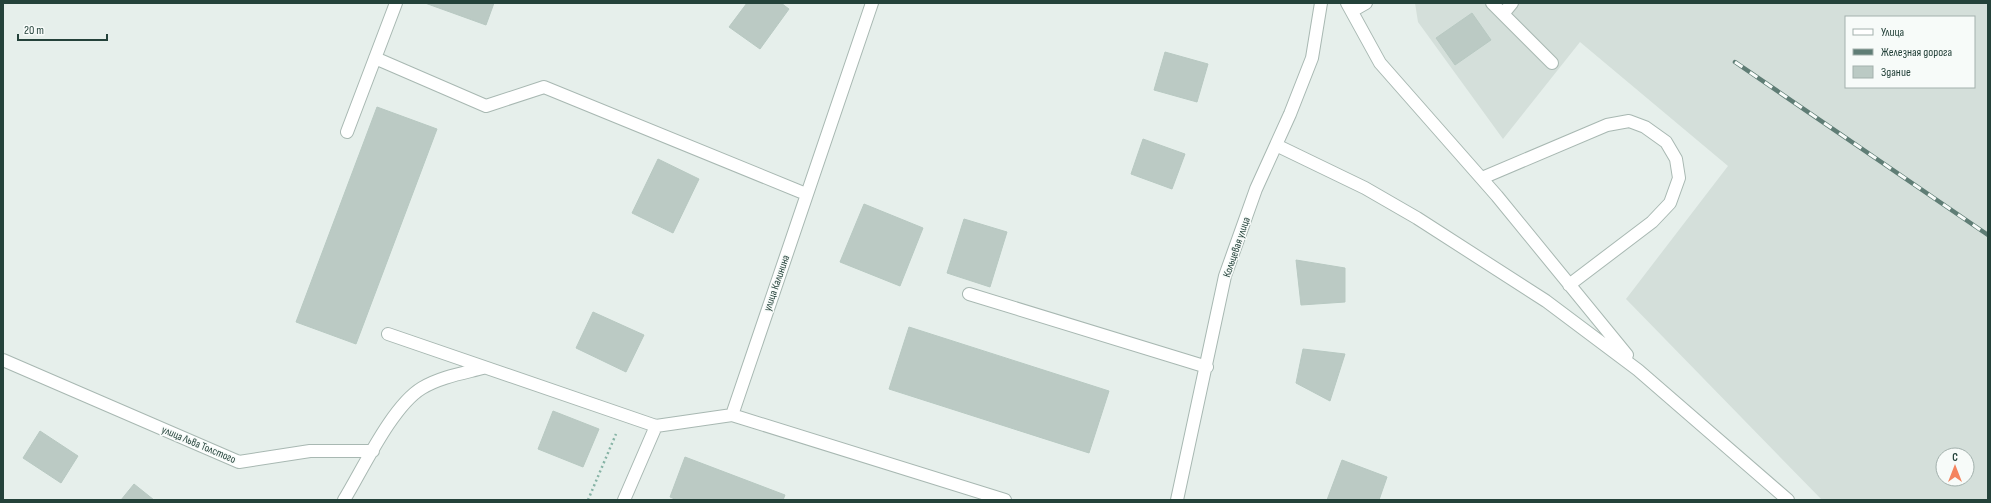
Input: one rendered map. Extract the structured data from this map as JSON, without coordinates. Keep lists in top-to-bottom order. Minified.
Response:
{"streets":{"street":["Кольцевая улица","улица Калинина","улица Льва Толстого"]},"legend":["Улица","Железная дорога","Здание"],"scale_bar":"20 m","north":"top"}
